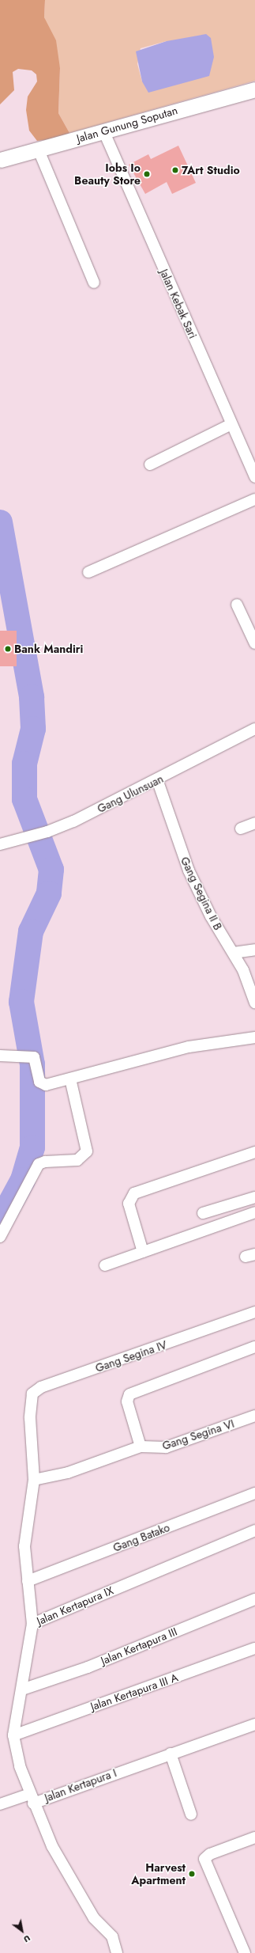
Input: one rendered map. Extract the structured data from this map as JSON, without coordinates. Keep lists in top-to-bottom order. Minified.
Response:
{"streets":{"main road":["Jalan Gunung Soputan"],"street":["Jalan Kebak Sari","Gang Ulunsuan","Gang Segina II B","Gang Segina IV","Gang Segina VI","Gang Batako","Jalan Kertapura IX","Jalan Kertapura III","Jalan Kertapura III A","Jalan Kertapura I"]},"crossings":[["Jalan Gunung Soputan","Jalan Kebak Sari"],["Gang Ulunsuan","Gang Segina II B"],["Gang Segina IV","Jalan Kertapura IX"],["Gang Batako","Jalan Kertapura IX"]],"places":["7Art Studio","Iobs Io Beauty Store","Bank Mandiri","Harvest Apartment"],"north":"bottom right"}
